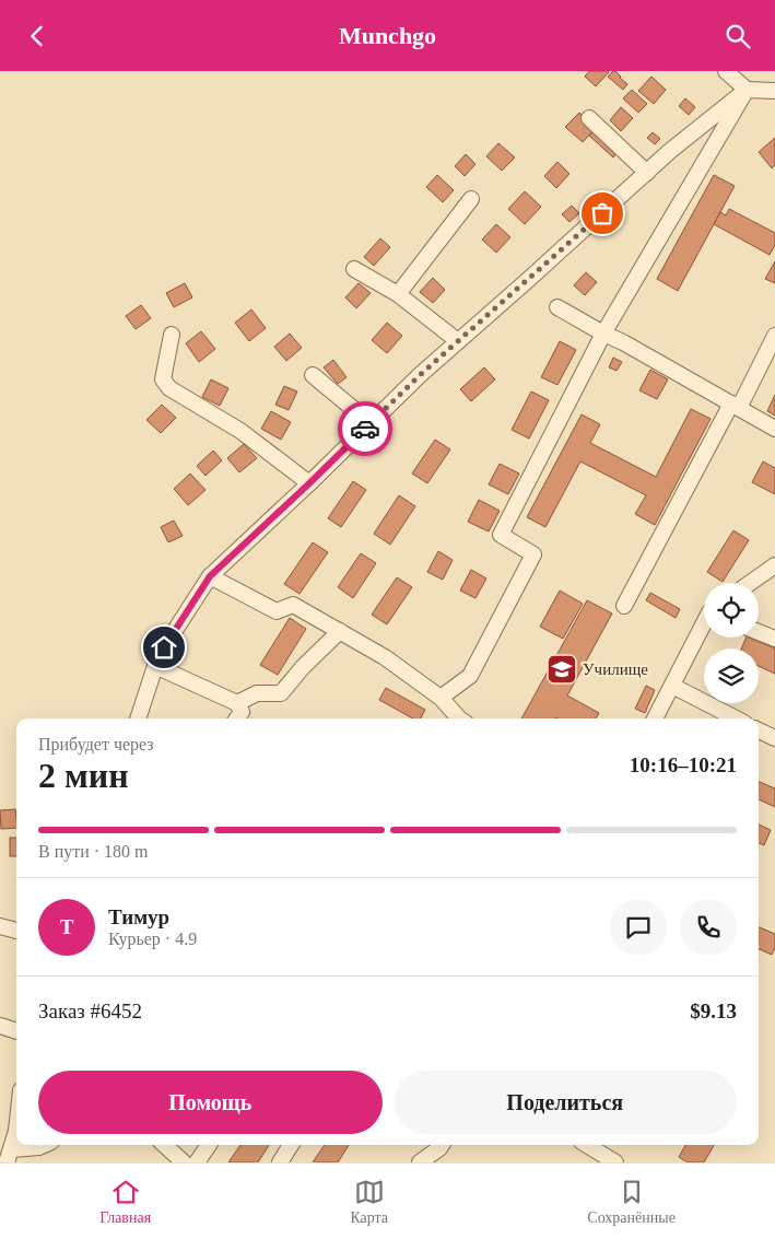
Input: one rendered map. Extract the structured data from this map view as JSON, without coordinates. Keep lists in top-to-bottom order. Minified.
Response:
{"places":{"school or university":["Училище"]},"page":{"header":"Munchgo","heading":["2 мин","Прибудет через","10:16–10:21"],"panel":["Тимур","Курьер · 4.9","Заказ #6452","$9.13"],"bar":"В пути · 180 m","round":"Т","buttons":["Помощь","Поделиться"],"tabs":["Главная","Карта","Сохранённые"]}}
